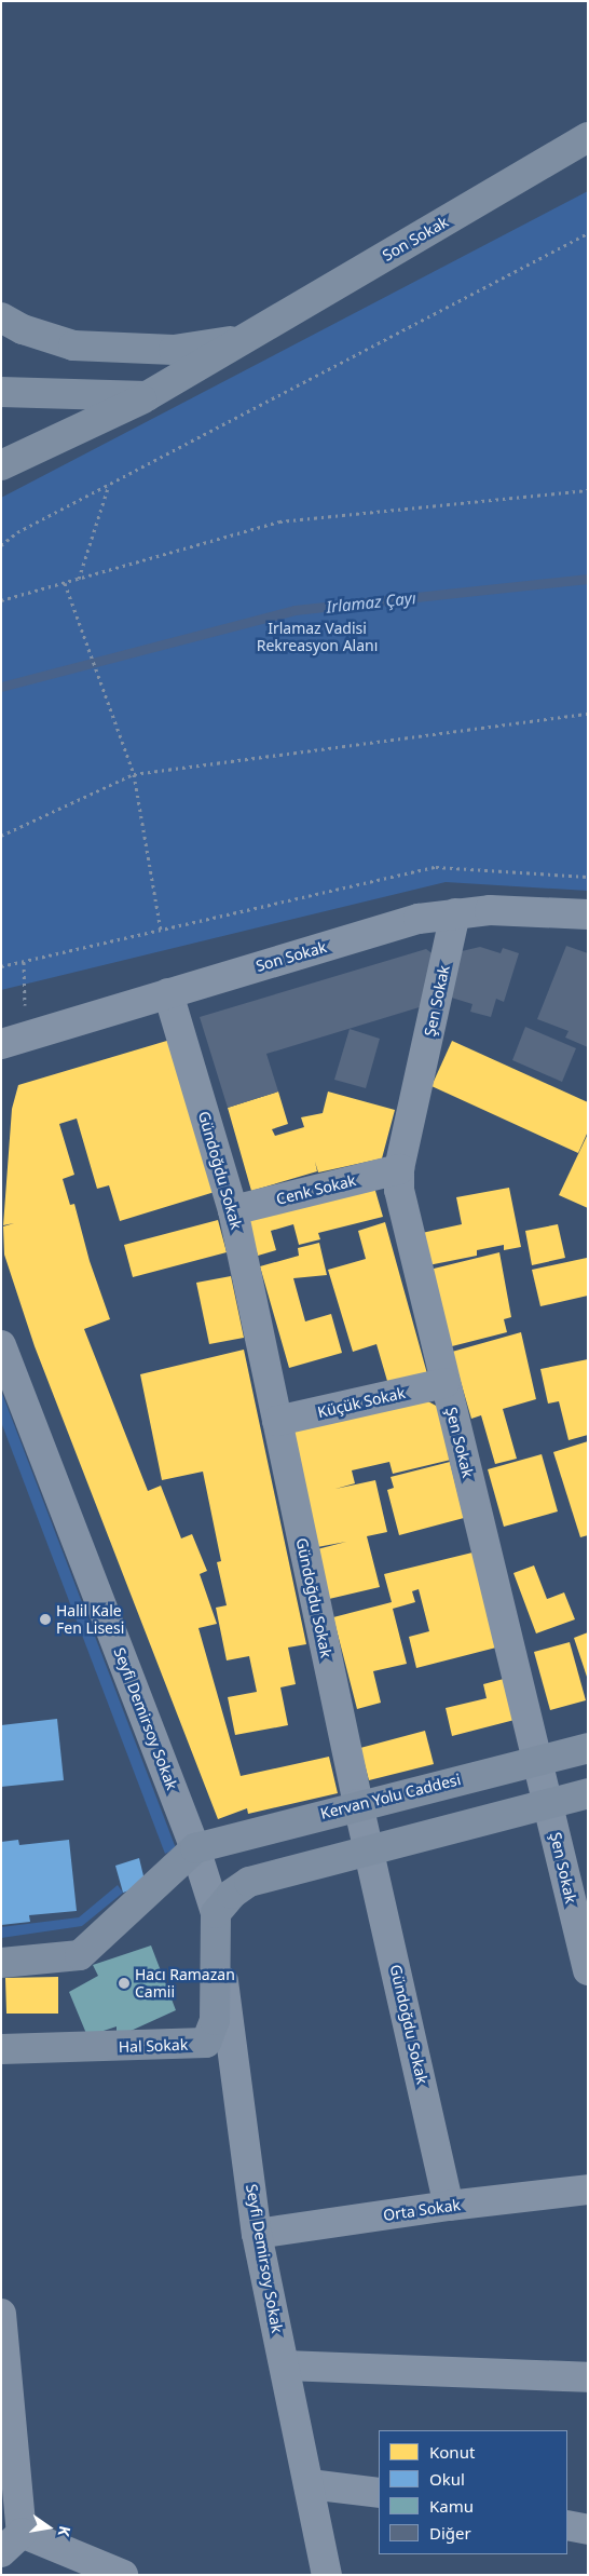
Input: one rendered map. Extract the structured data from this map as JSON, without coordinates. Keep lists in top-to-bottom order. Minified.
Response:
{"streets":{"main road":["Son Sokak","Kervan Yolu Caddesi","Hal Sokak"],"street":["Şen Sokak","Gündoğdu Sokak","Cenk Sokak","Küçük Sokak","Seyfi Demirsoy Sokak","Orta Sokak"]},"crossings":[["Son Sokak","Şen Sokak"],["Son Sokak","Gündoğdu Sokak"],["Şen Sokak","Cenk Sokak"],["Şen Sokak","Küçük Sokak"],["Şen Sokak","Kervan Yolu Caddesi"],["Gündoğdu Sokak","Cenk Sokak"],["Gündoğdu Sokak","Küçük Sokak"],["Gündoğdu Sokak","Kervan Yolu Caddesi"],["Gündoğdu Sokak","Orta Sokak"],["Seyfi Demirsoy Sokak","Kervan Yolu Caddesi"],["Seyfi Demirsoy Sokak","Hal Sokak"],["Seyfi Demirsoy Sokak","Orta Sokak"]],"water":["Irlamaz Çayı"],"parks":["Irlamaz Vadisi Rekreasyon Alanı"],"places":["Halil Kale Fen Lisesi","Hacı Ramazan Camii"],"legend":["Konut","Okul","Kamu","Diğer"],"north":"right"}
